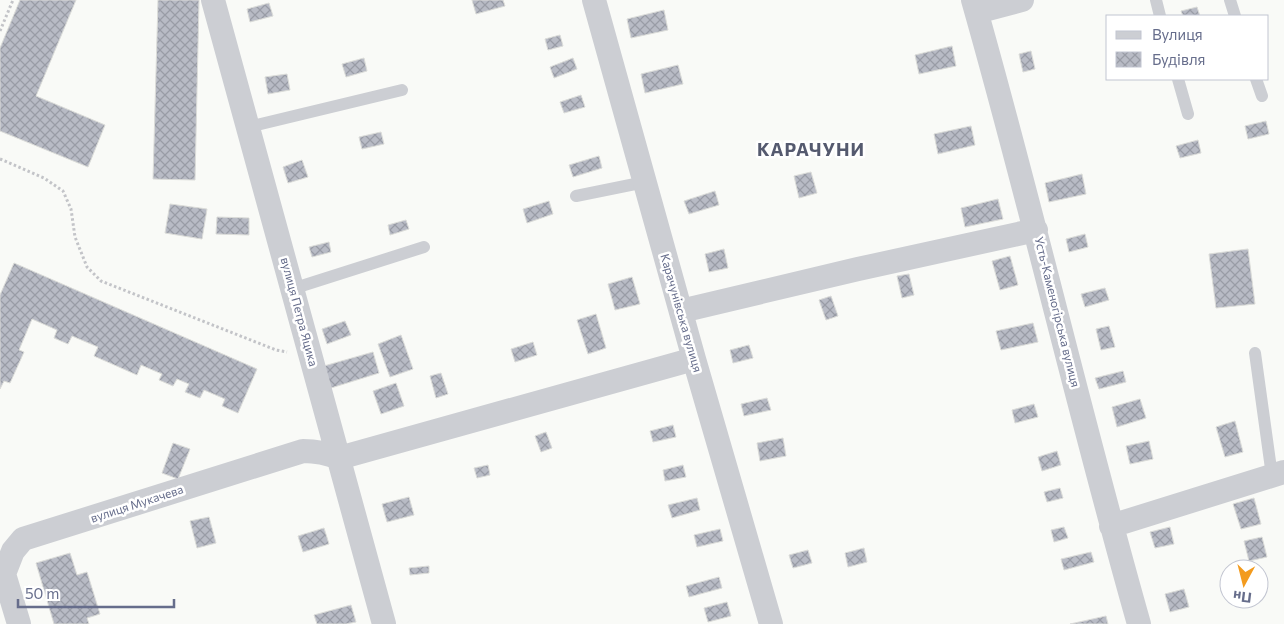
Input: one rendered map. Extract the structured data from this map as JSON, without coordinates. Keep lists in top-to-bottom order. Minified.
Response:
{"streets":{"street":["вулиця Петра Яцика","Усть-Каменогірська вулиця","Карачунівська вулиця","вулиця Мукачева"]},"crossings":[["вулиця Петра Яцика","вулиця Мукачева"]],"districts":["КАРАЧУНИ"],"legend":["Вулиця","Будівля"],"scale_bar":"50 m","north":"bottom"}
